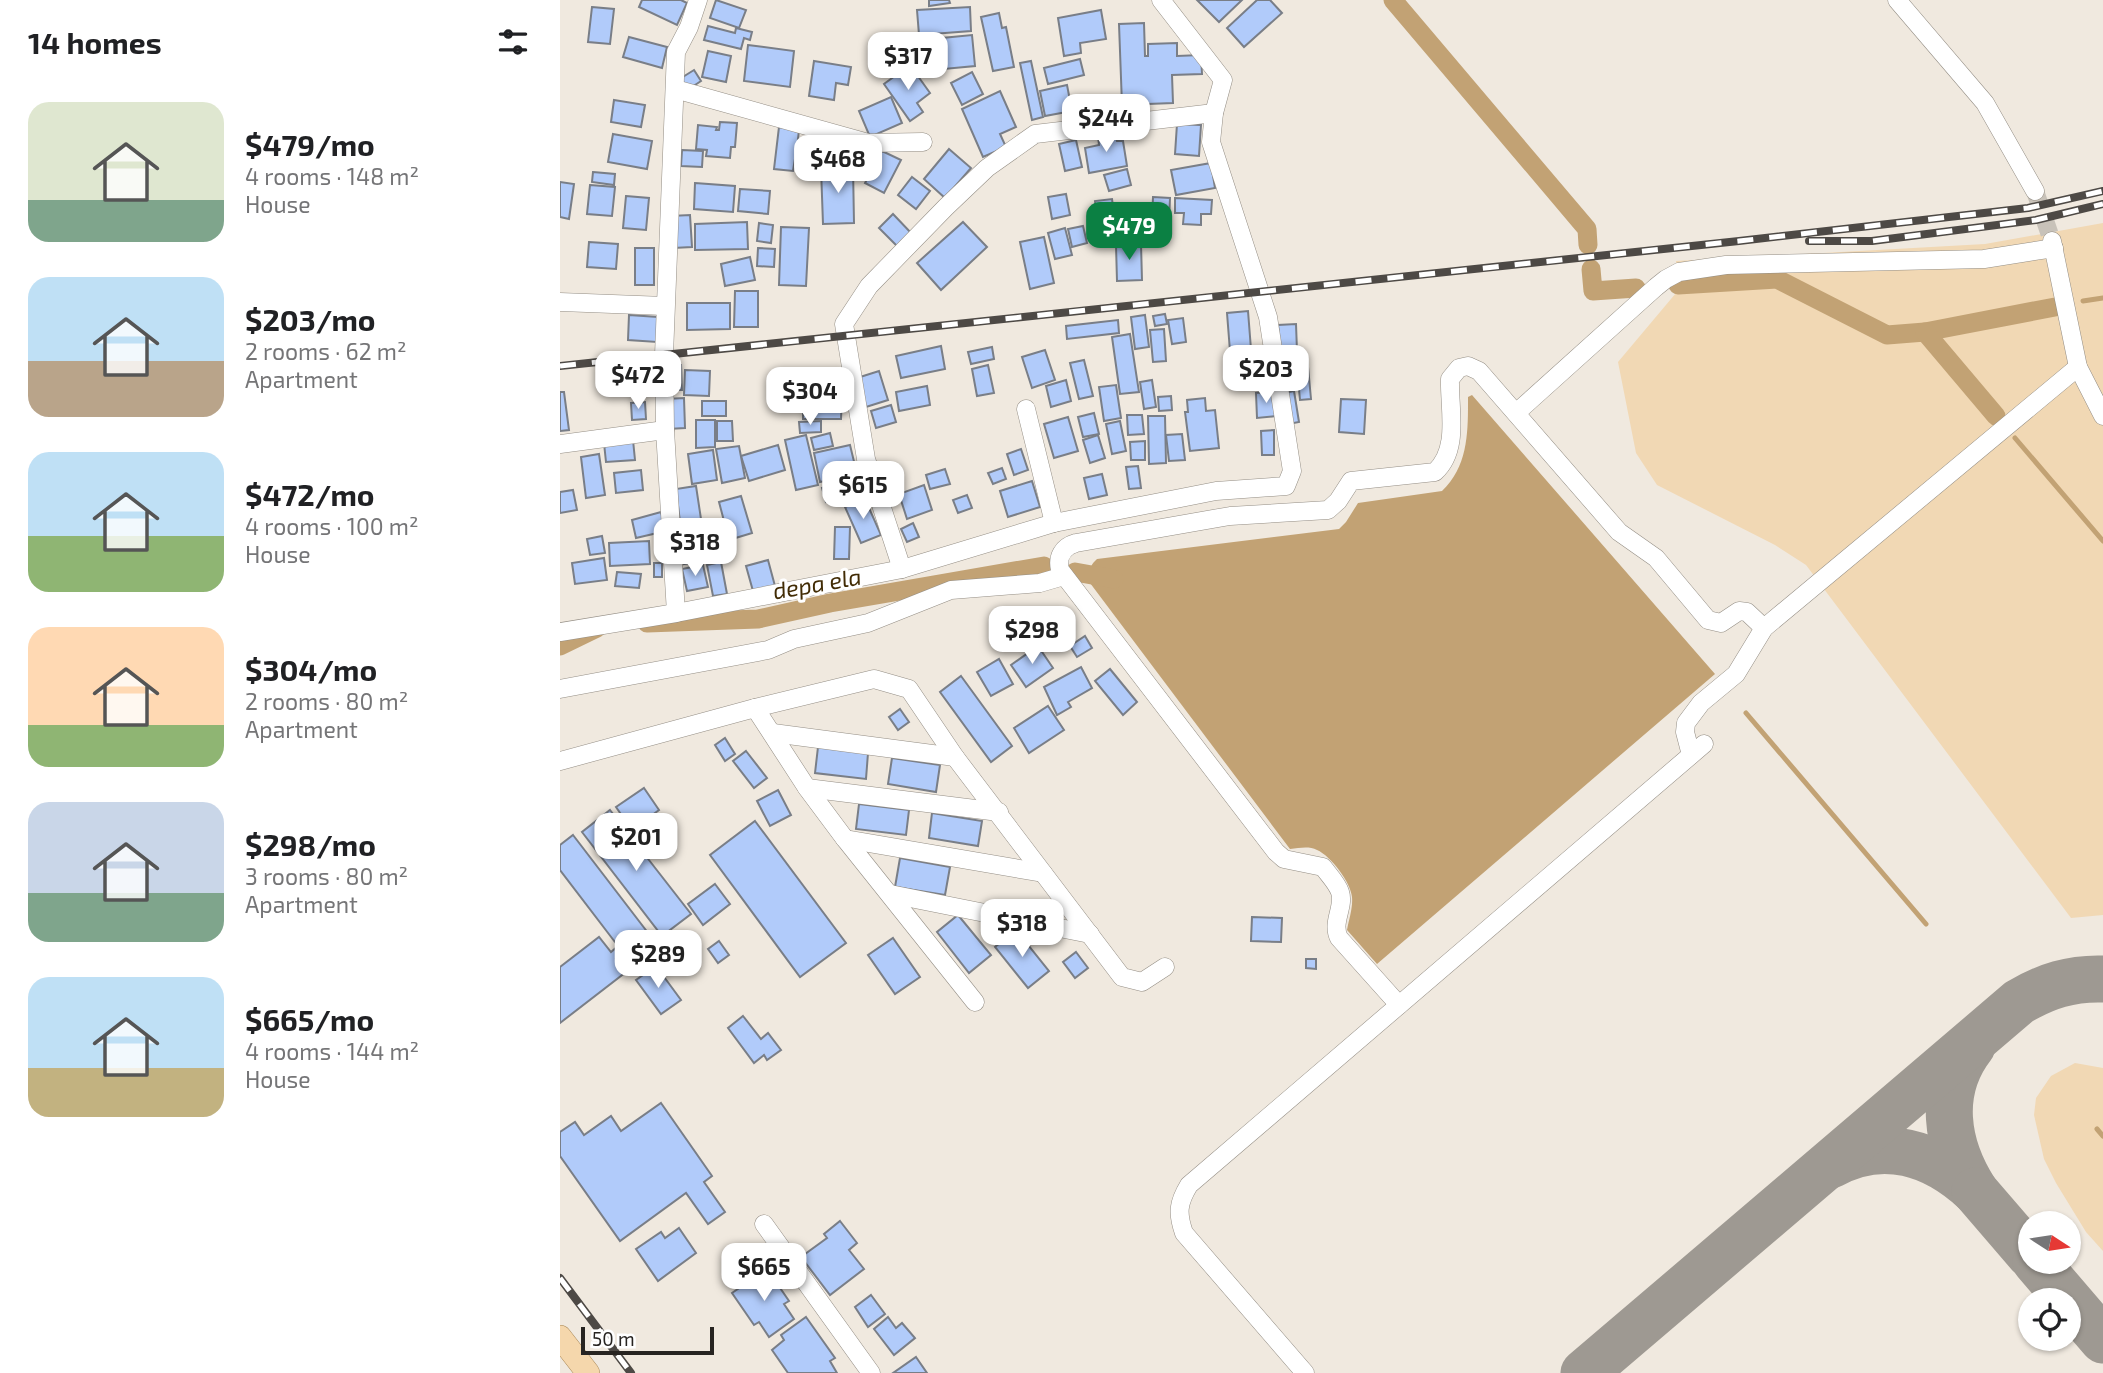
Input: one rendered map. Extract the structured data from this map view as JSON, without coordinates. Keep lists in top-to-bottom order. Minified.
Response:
{"water":["depa ela"],"scale_bar":"50 m","north":"right","page":{"heading":"14 homes","price":["$317","$244","$468","$479","$203","$472","$304","$615","$318","$298","$201","$318","$289","$665"],"list":[{"name":"$479/mo","note":"4 rooms · 148 m² · House"},{"name":"$203/mo","note":"2 rooms · 62 m² · Apartment"},{"name":"$472/mo","note":"4 rooms · 100 m² · House"},{"name":"$304/mo","note":"2 rooms · 80 m² · Apartment"},{"name":"$298/mo","note":"3 rooms · 80 m² · Apartment"},{"name":"$665/mo","note":"4 rooms · 144 m² · House"}],"scale":"50 m"}}
